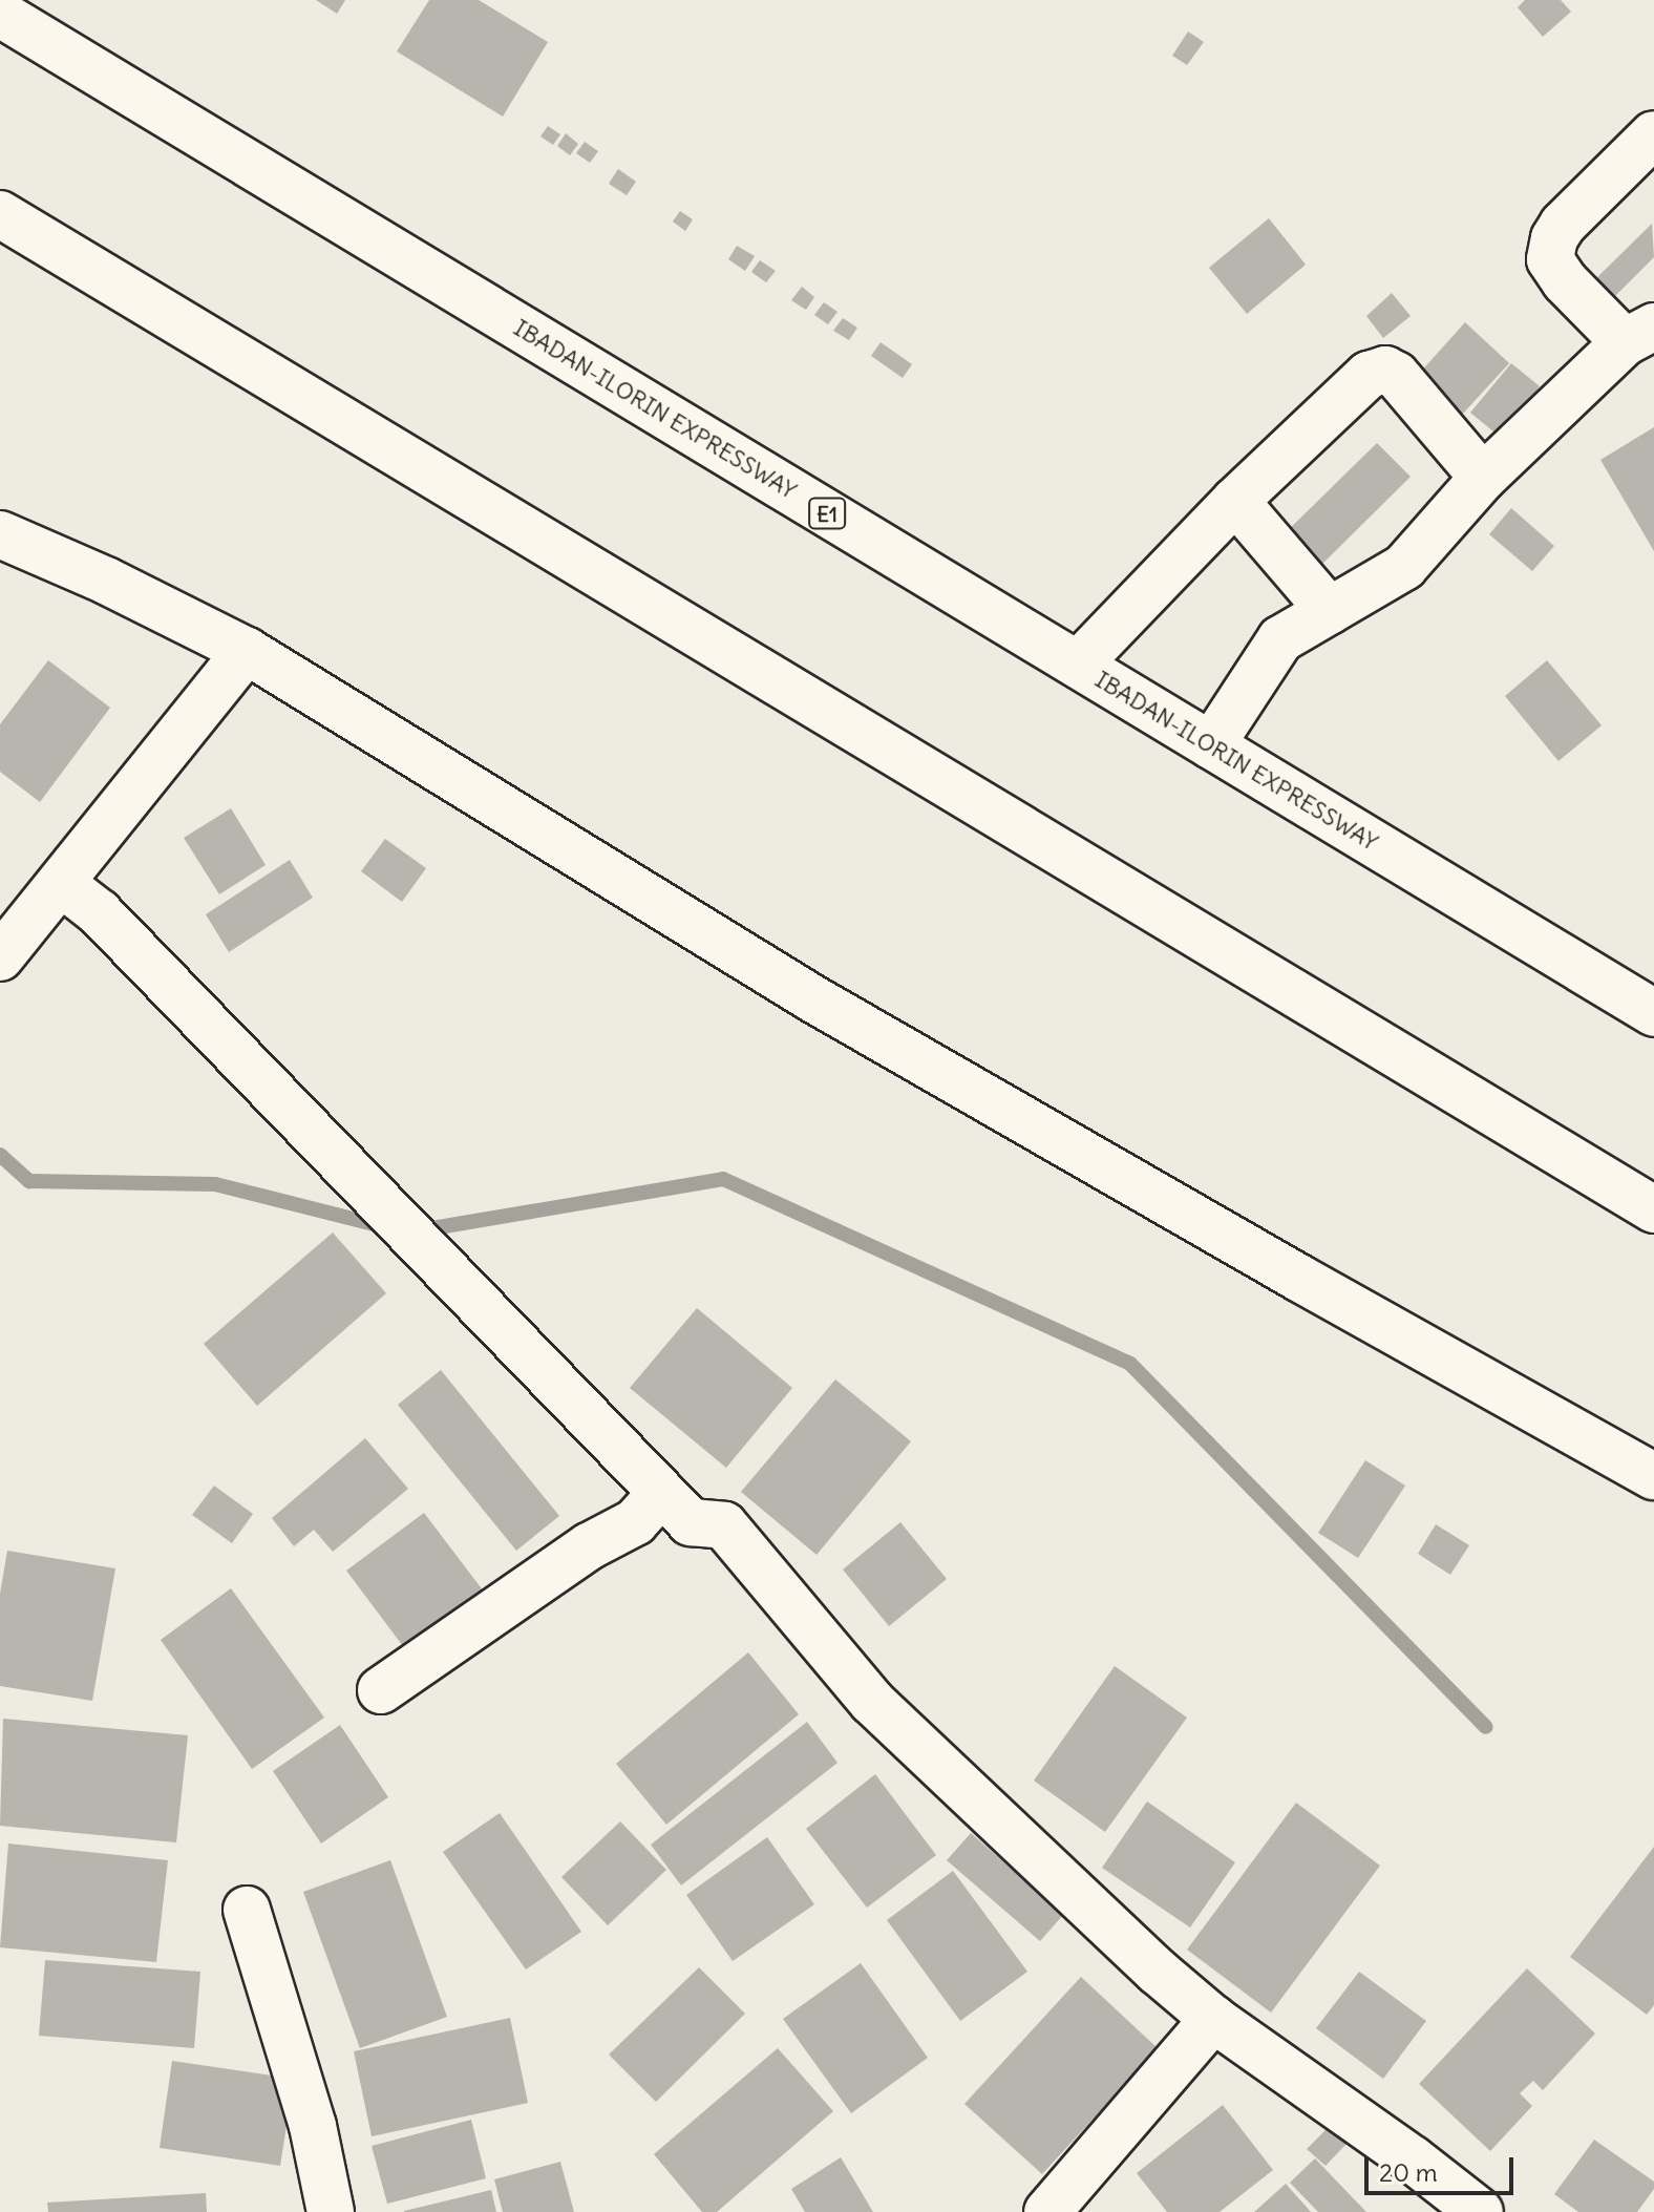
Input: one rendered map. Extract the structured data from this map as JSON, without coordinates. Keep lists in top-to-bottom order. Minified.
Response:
{"streets":{"main road":["IBADAN-ILORIN EXPRESSWAY","E1"]},"scale_bar":"20 m"}
